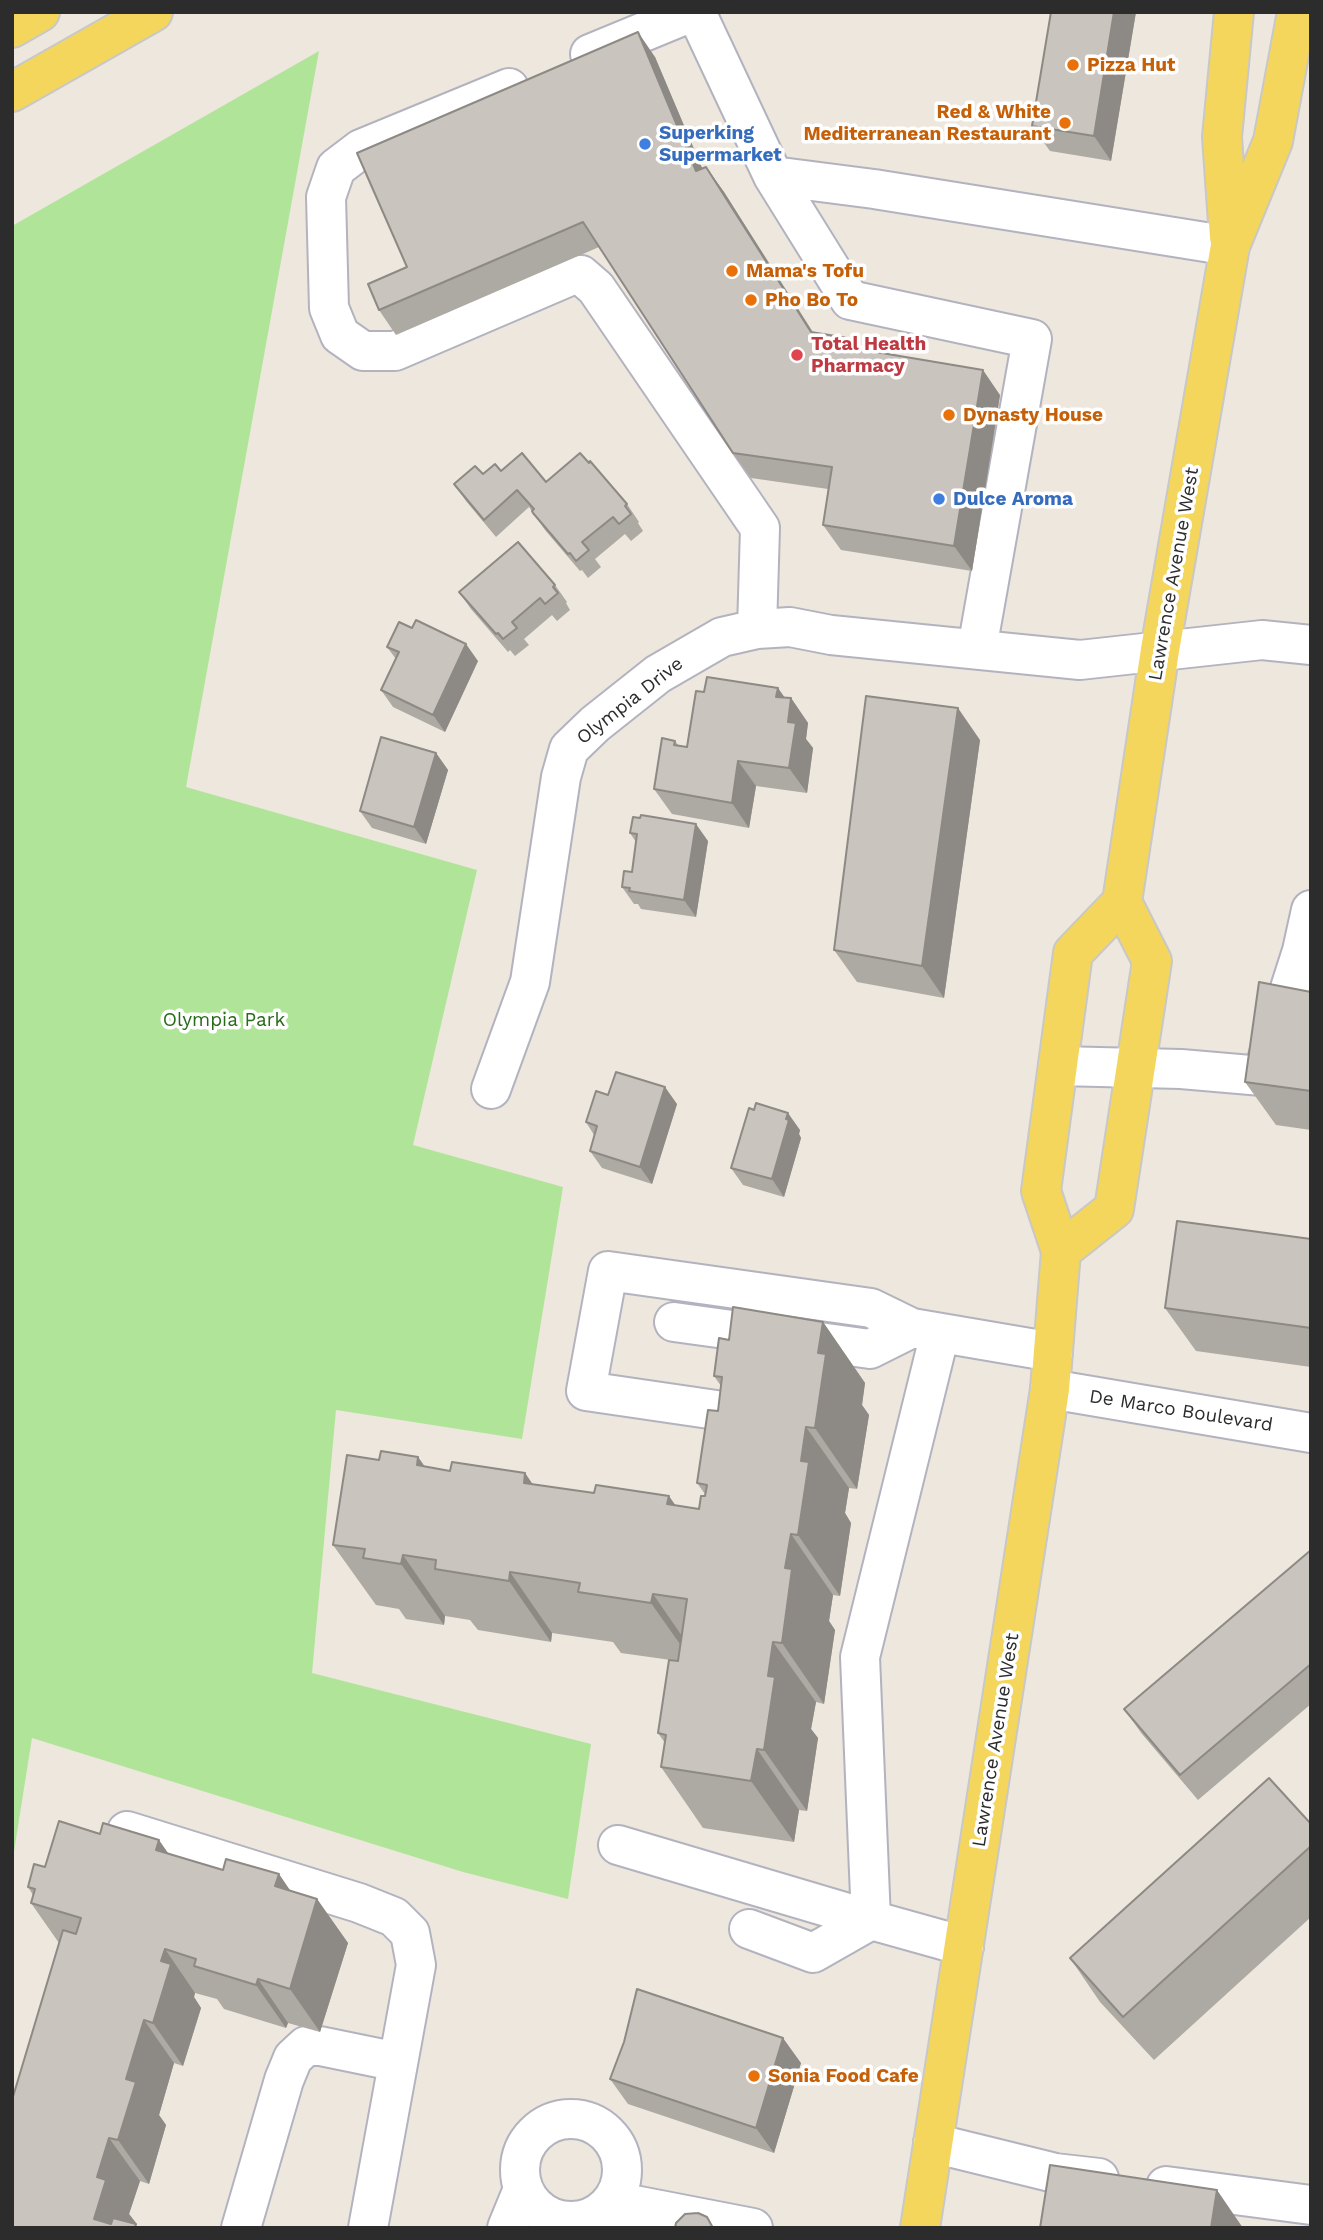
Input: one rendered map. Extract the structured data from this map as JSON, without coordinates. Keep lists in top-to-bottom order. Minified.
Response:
{"streets":{"main road":["Lawrence Avenue West"],"street":["Olympia Drive","De Marco Boulevard"]},"crossings":[["Lawrence Avenue West","Olympia Drive"],["Lawrence Avenue West","De Marco Boulevard"]],"parks":["Olympia Park"],"places":["Pizza Hut","Red & White Mediterranean Restaurant","Superking Supermarket","Mama's Tofu","Pho Bo To","Total Health Pharmacy","Dynasty House","Dulce Aroma","Sonia Food Cafe"]}
